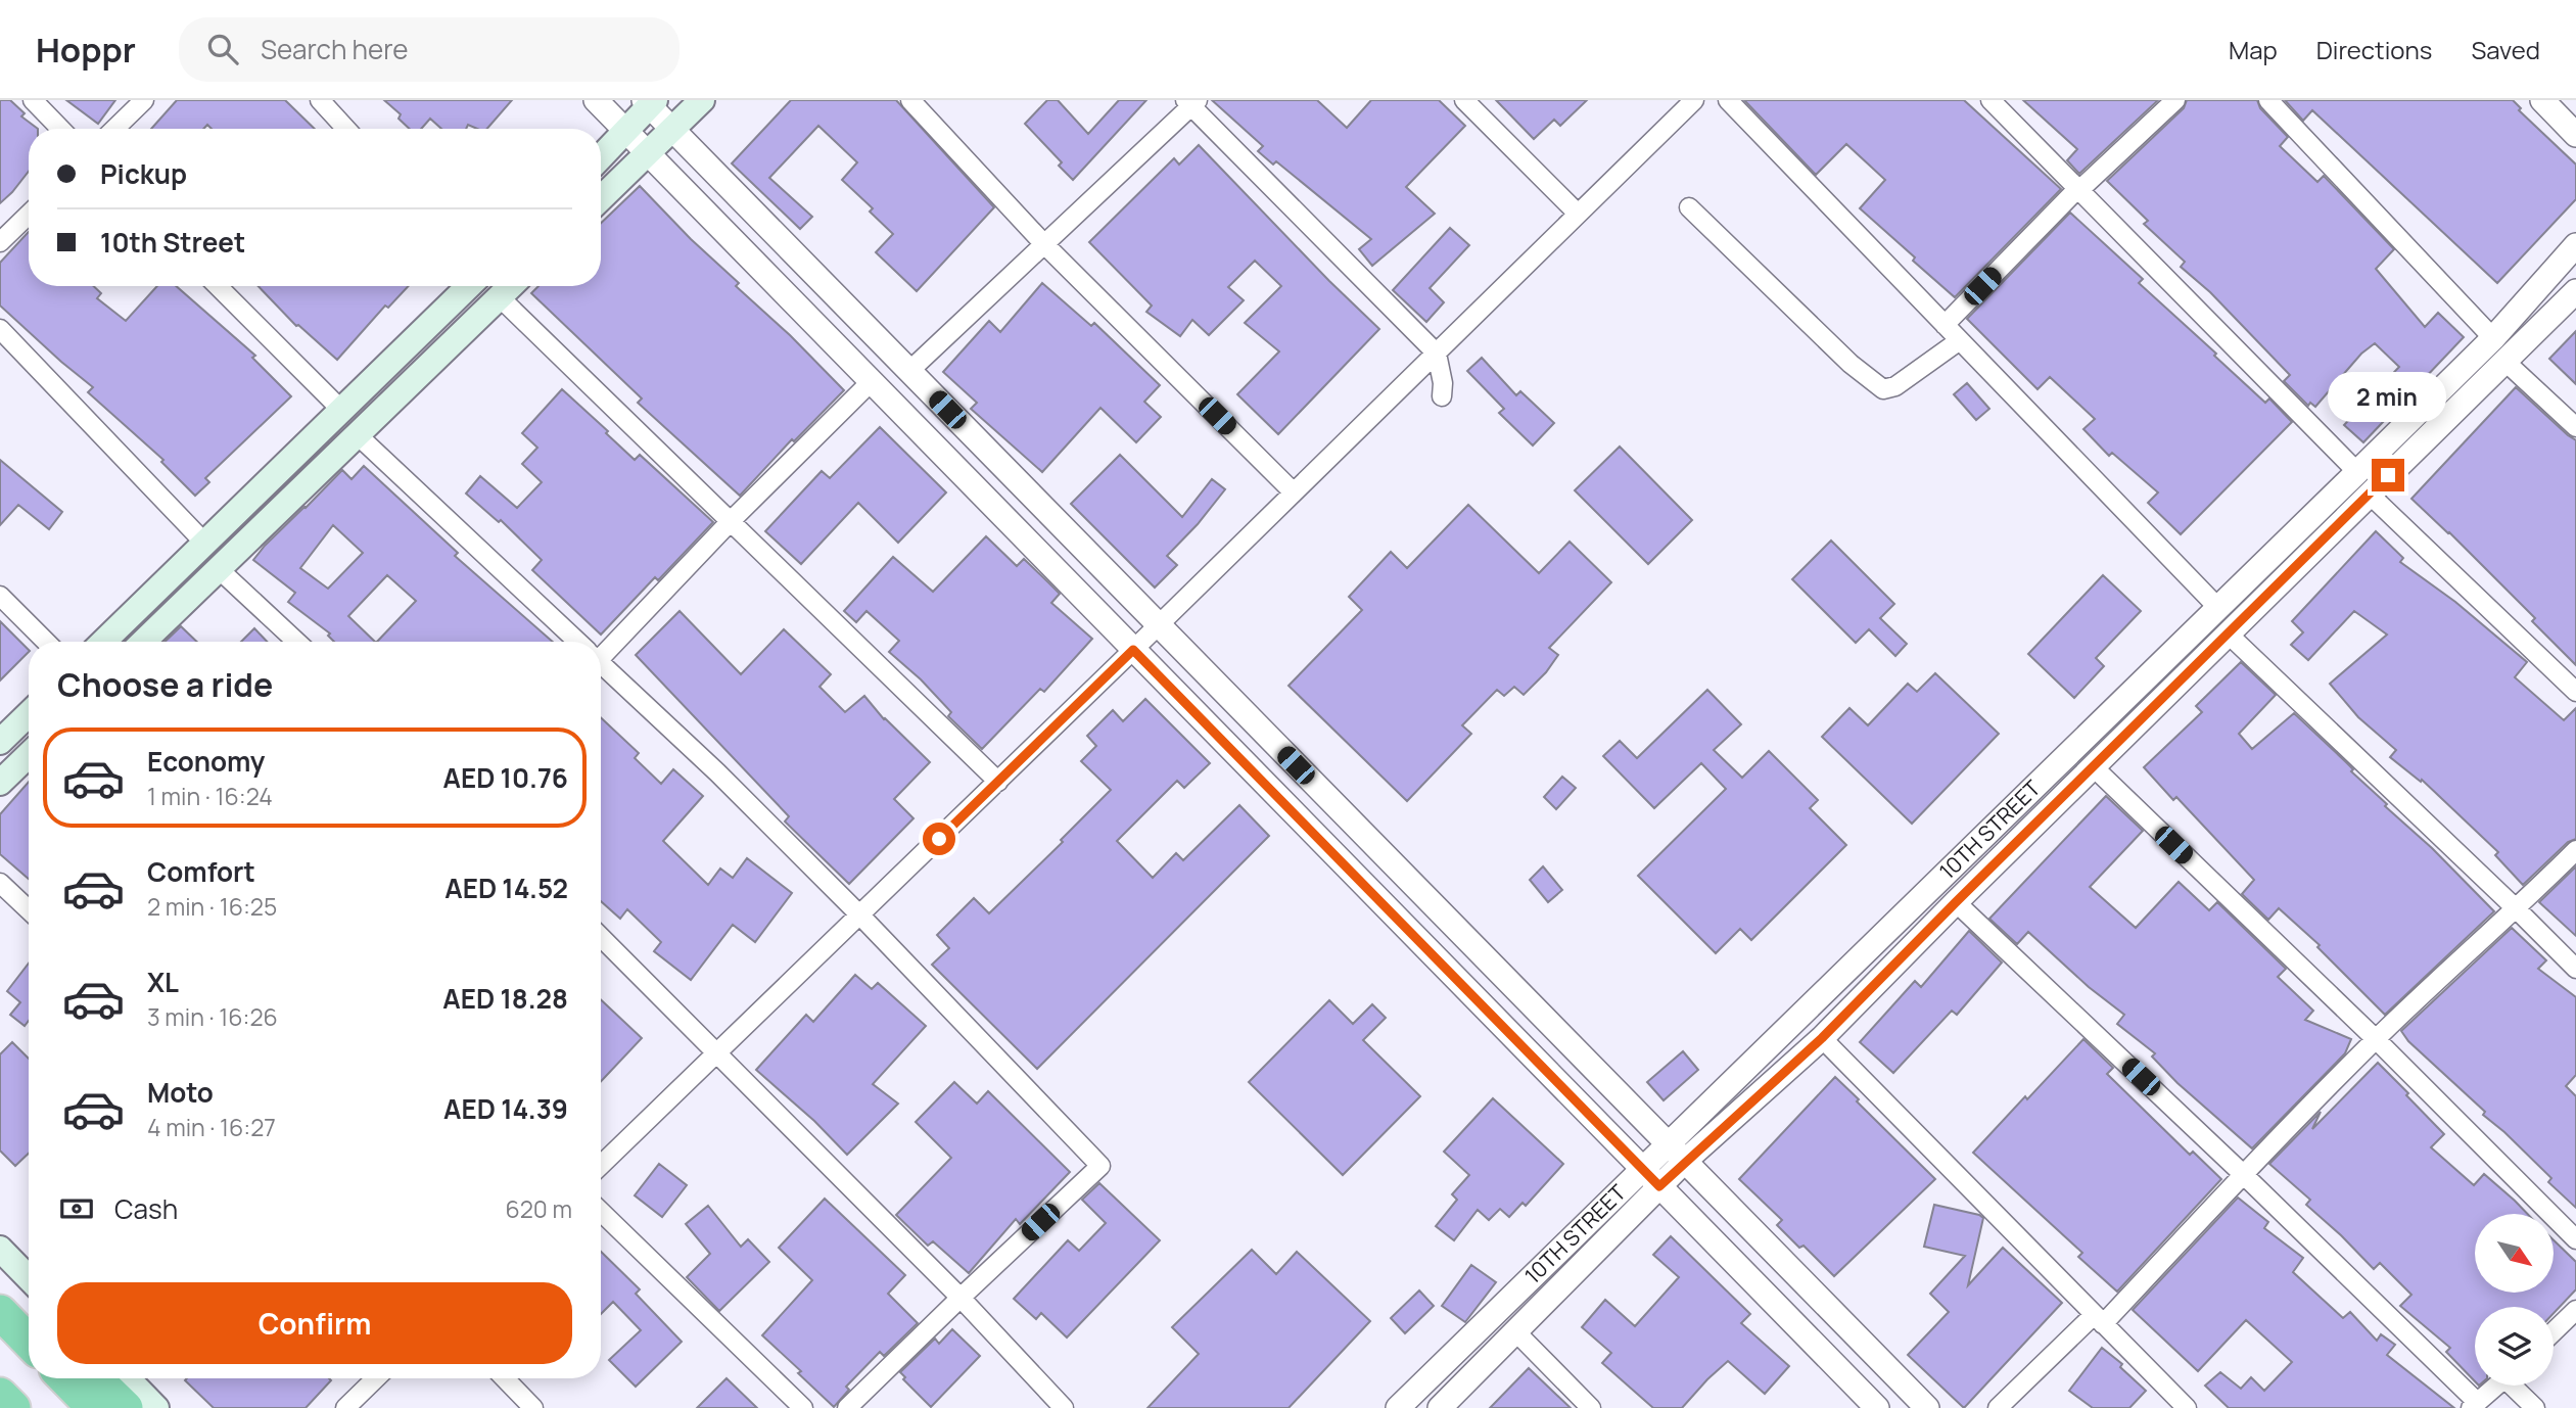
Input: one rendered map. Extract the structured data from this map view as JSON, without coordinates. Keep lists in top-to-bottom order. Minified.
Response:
{"streets":{"street":["10TH STREET"]},"north":"bottom right","page":{"header":"Hoppr","search":"Search here","nav":["Map","Directions","Saved"],"banner":["Pickup","10th Street"],"bubble":"2 min","heading":"Choose a ride","list":[{"name":"Economy","note":"1 min · 16:24","value":"AED 10.76"},{"name":"Comfort","note":"2 min · 16:25","value":"AED 14.52"},{"name":"XL","note":"3 min · 16:26","value":"AED 18.28"},{"name":"Moto","note":"4 min · 16:27","value":"AED 14.39"}],"pay":["Cash","620 m"],"buttons":"Confirm"}}
